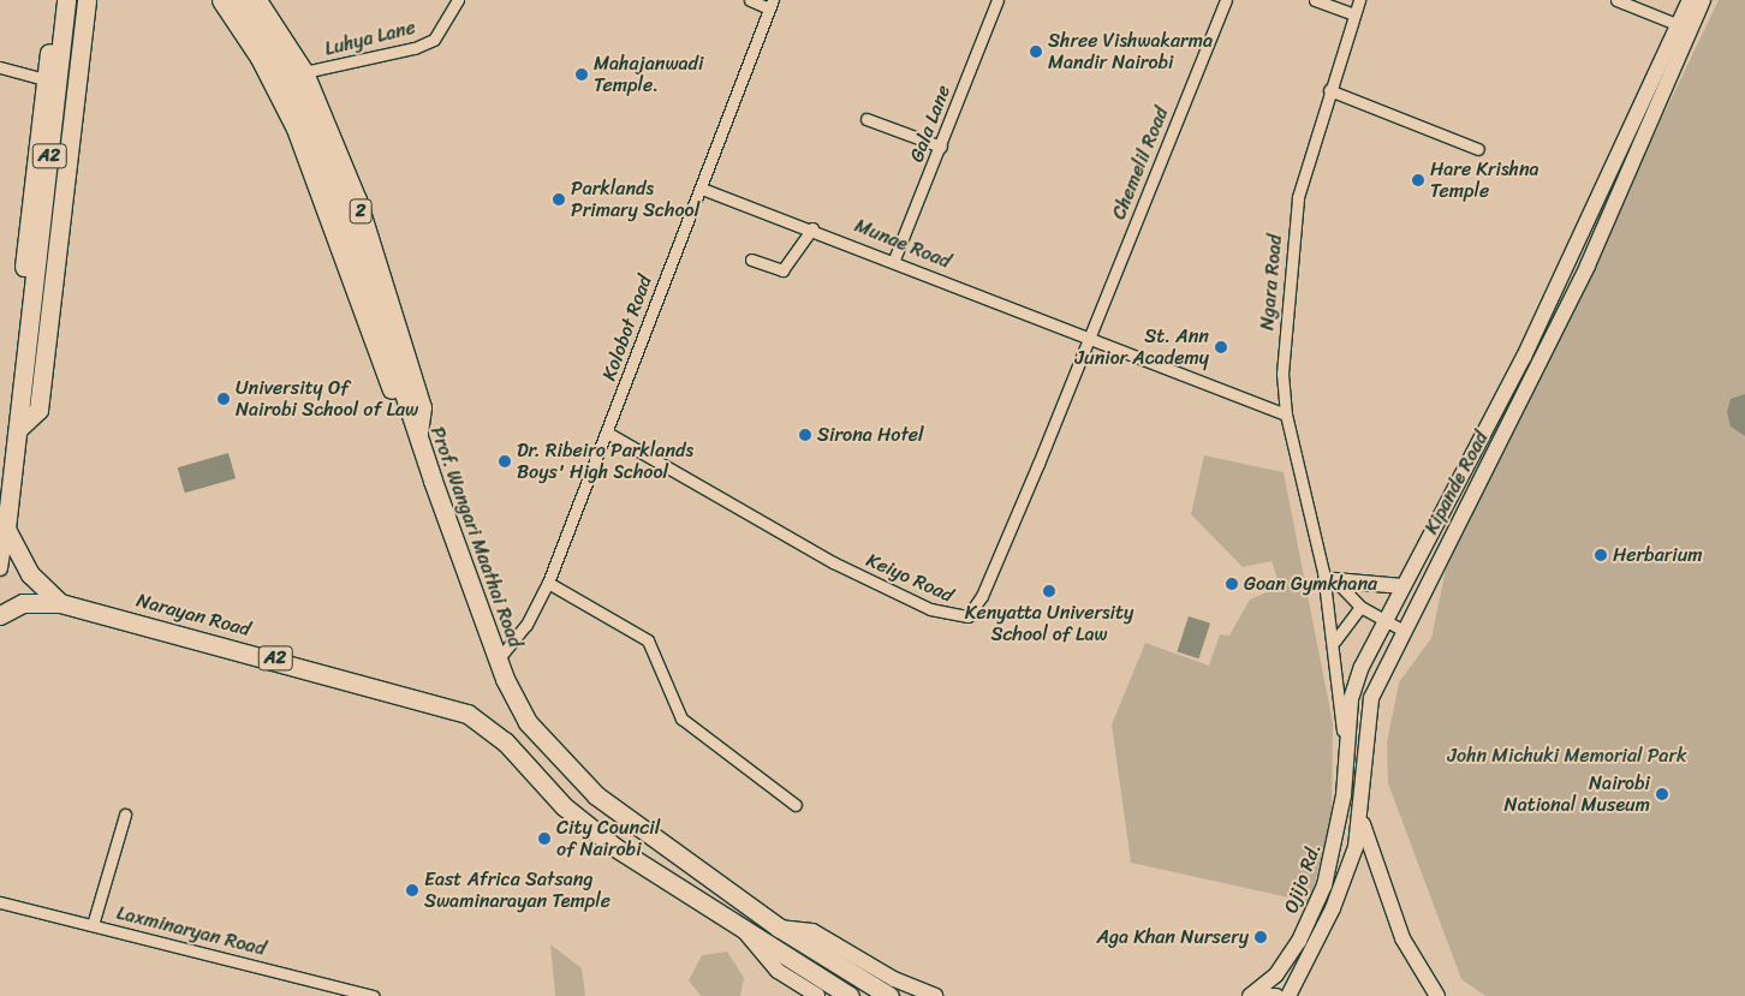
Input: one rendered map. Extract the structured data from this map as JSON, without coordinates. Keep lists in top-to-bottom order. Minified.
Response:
{"streets":{"main road":["A2","2","Kipande Road","Prof. Wangari Maathai Road","Narayan Road","Ojijo Rd."],"street":["Luhya Lane","Gala Lane","Chemelil Road","Munae Road","Ngara Road","Kolobot Road","Keiyo Road","Laxminaryan Road"]},"crossings":[["Luhya Lane","2"],["Gala Lane","Munae Road"],["A2","Narayan Road"],["Chemelil Road","Munae Road"],["Chemelil Road","Keiyo Road"],["2","Prof. Wangari Maathai Road"],["Munae Road","Ngara Road"],["Munae Road","Kolobot Road"],["Munae Road","Keiyo Road"],["Ngara Road","Kipande Road"],["Ngara Road","Ojijo Rd."],["Kolobot Road","Prof. Wangari Maathai Road"],["Kolobot Road","Keiyo Road"],["Kipande Road","Ojijo Rd."]],"parks":["John Michuki Memorial Park"],"places":["Shree Vishwakarma Mandir Nairobi","Mahajanwadi Temple.","Hare Krishna Temple","Parklands Primary School","St. Ann Junior Academy","University Of Nairobi School of Law","Sirona Hotel","Dr. Ribeiro Parklands Boys' High School","Herbarium","Goan Gymkhana","Kenyatta University School of Law","Nairobi National Museum","City Council of Nairobi","East Africa Satsang Swaminarayan Temple","Aga Khan Nursery"]}
